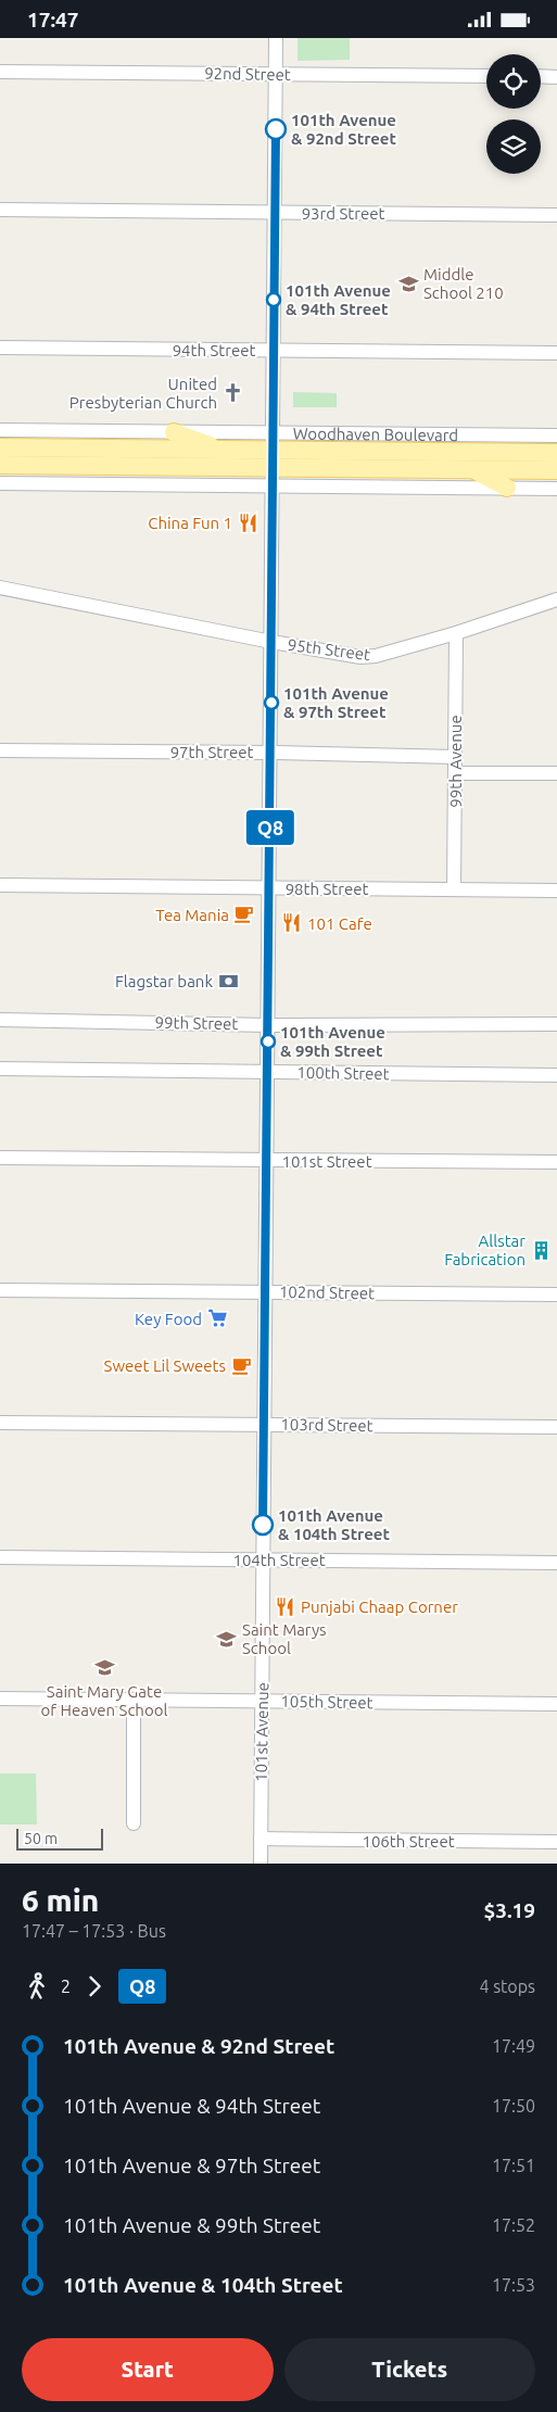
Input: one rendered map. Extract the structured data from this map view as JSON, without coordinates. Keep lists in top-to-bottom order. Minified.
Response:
{"streets":{"main road":["Woodhaven Boulevard"],"street":["92nd Street","93rd Street","94th Street","95th Street","97th Street","99th Avenue","98th Street","99th Street","100th Street","101st Street","102nd Street","103rd Street","104th Street","105th Street","101st Avenue","106th Street"]},"crossings":[["92nd Street","101st Avenue"],["93rd Street","101st Avenue"],["94th Street","101st Avenue"],["Woodhaven Boulevard","101st Avenue"],["95th Street","99th Avenue"],["95th Street","101st Avenue"],["97th Street","99th Avenue"],["97th Street","101st Avenue"],["99th Avenue","98th Street"],["98th Street","101st Avenue"],["99th Street","101st Avenue"],["100th Street","101st Avenue"],["101st Street","101st Avenue"],["102nd Street","101st Avenue"],["103rd Street","101st Avenue"],["104th Street","101st Avenue"],["105th Street","101st Avenue"],["101st Avenue","106th Street"]],"places":{"other":["101th Avenue & 92nd Street","101th Avenue & 94th Street","101th Avenue & 97th Street","101th Avenue & 99th Street","101th Avenue & 104th Street"],"school or university":["Middle School 210","Saint Marys School","Saint Mary Gate of Heaven School"],"church":["United Presbyterian Church"],"restaurant":["China Fun 1","101 Cafe","Punjabi Chaap Corner"],"cafe":["Tea Mania","Sweet Lil Sweets"],"bank":["Flagstar bank"],"building":["Allstar Fabrication"],"supermarket":["Key Food"]},"lines":["bus line Q8"],"scale_bar":"50 m","page":{"status":"17:47","on_map":"Q8","scale":"50 m","heading":["6 min","17:47 – 17:53 · Bus","$3.19"],"legs":["2","Q8","4 stops"],"list":[{"name":"101th Avenue & 92nd Street","value":"17:49"},{"name":"101th Avenue & 94th Street","value":"17:50"},{"name":"101th Avenue & 97th Street","value":"17:51"},{"name":"101th Avenue & 99th Street","value":"17:52"},{"name":"101th Avenue & 104th Street","value":"17:53"}],"buttons":["Start","Tickets"]}}
